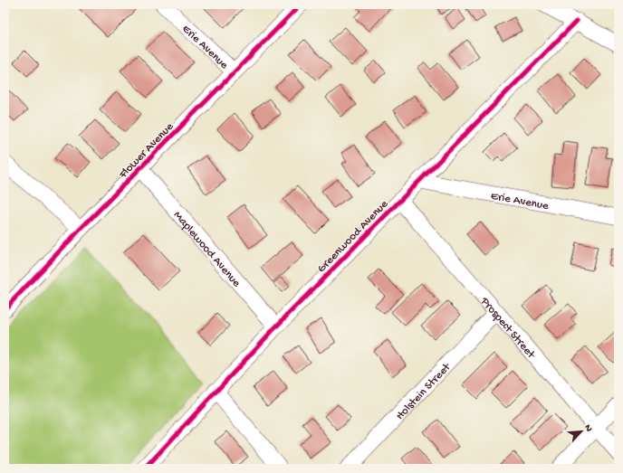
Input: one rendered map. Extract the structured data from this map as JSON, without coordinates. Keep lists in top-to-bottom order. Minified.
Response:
{"streets":{"street":["Erie Avenue","Flower Avenue","Greenwood Avenue","Maplewood Avenue","Prospect Street","Holstein Street"]},"crossings":[["Erie Avenue","Flower Avenue"],["Erie Avenue","Greenwood Avenue"],["Flower Avenue","Maplewood Avenue"],["Greenwood Avenue","Maplewood Avenue"],["Greenwood Avenue","Prospect Street"],["Prospect Street","Holstein Street"]],"north":"top right"}
